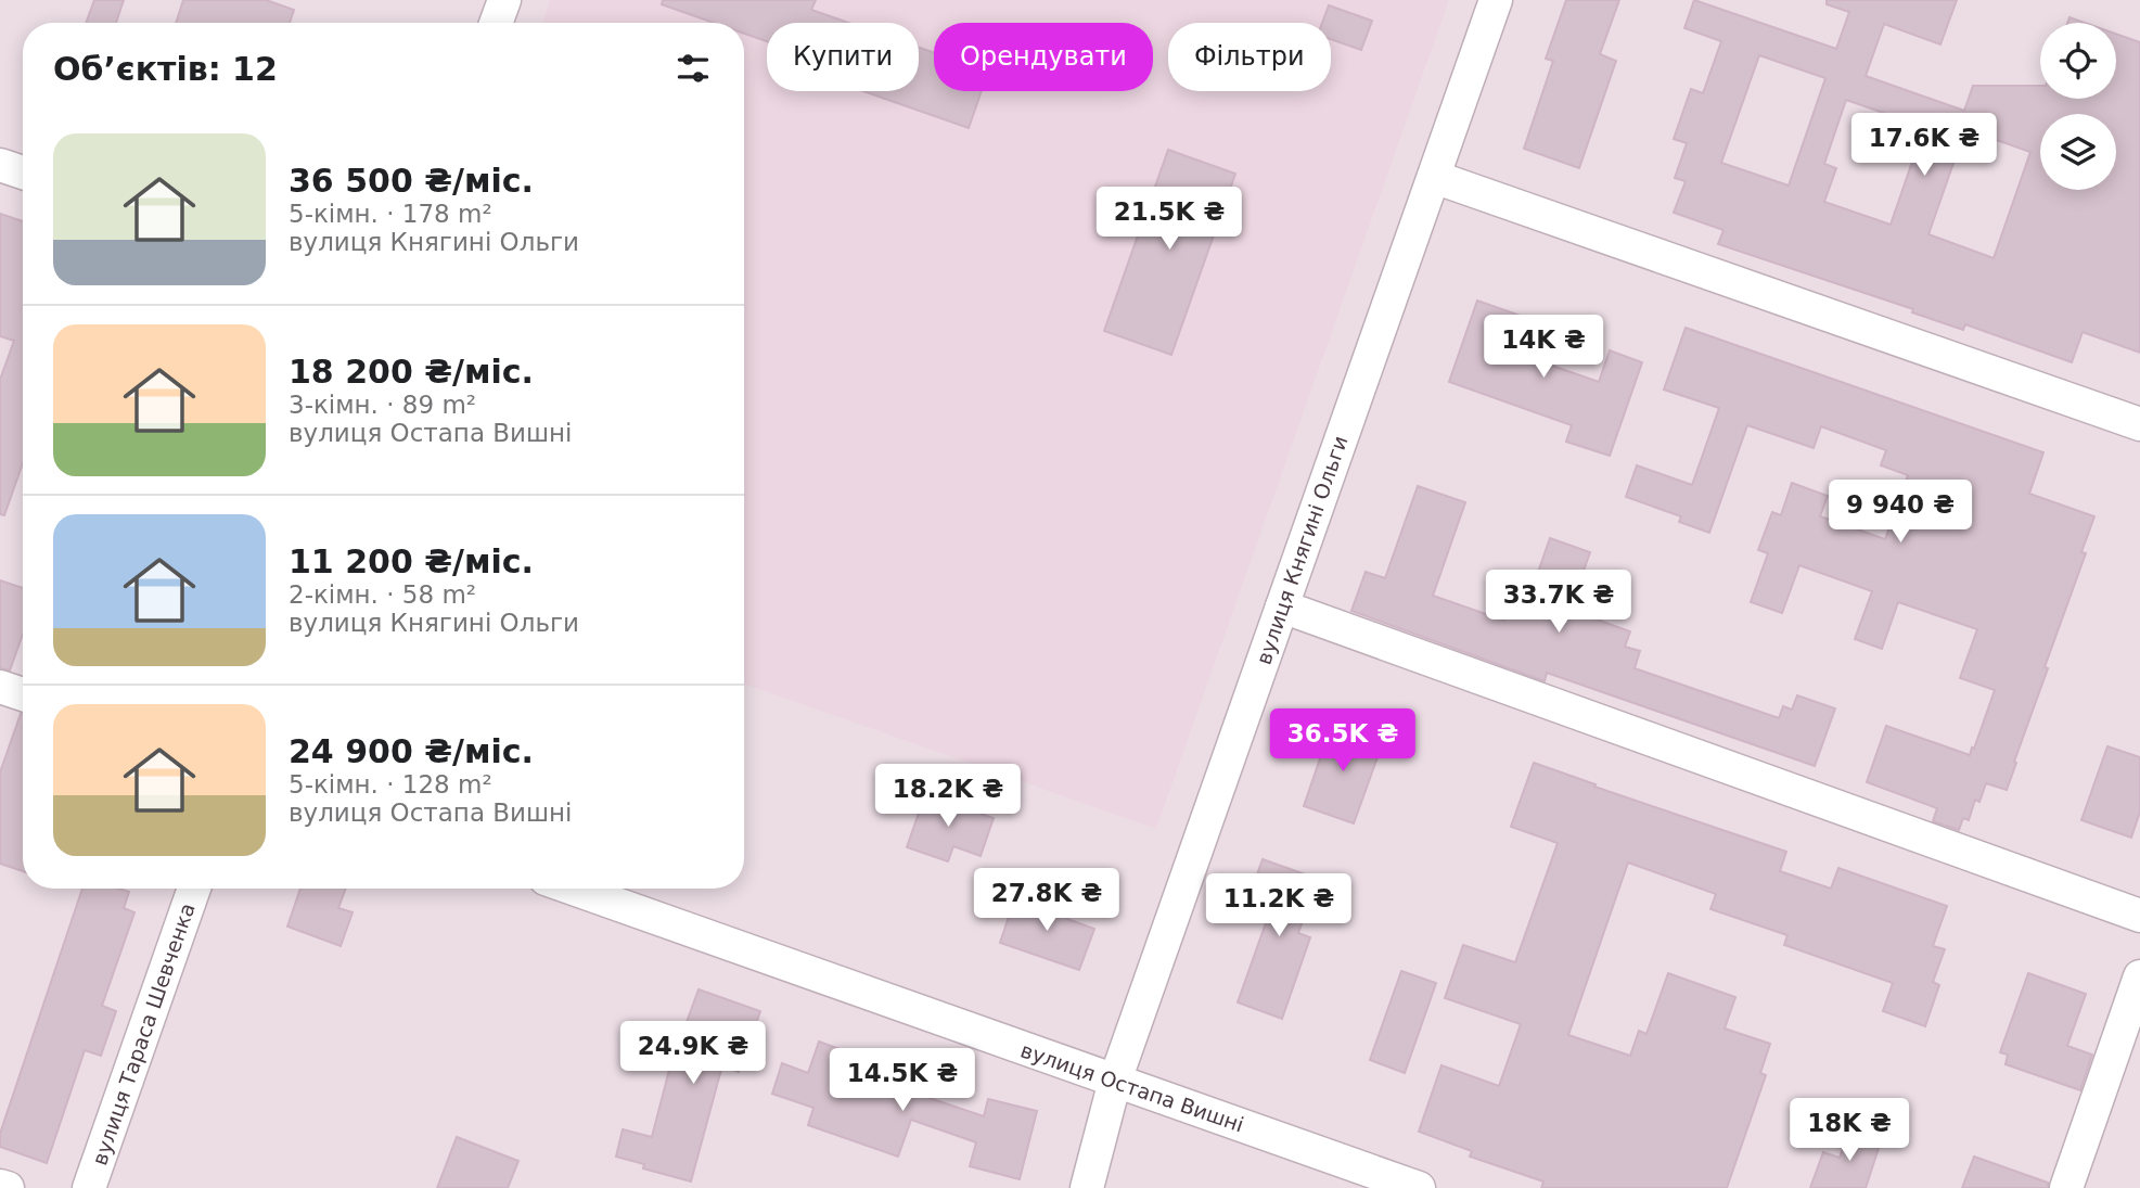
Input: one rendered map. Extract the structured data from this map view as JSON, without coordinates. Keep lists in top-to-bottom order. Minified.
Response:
{"streets":{"street":["вулиця Княгині Ольги","вулиця Тараса Шевченка","вулиця Остапа Вишні"]},"crossings":[["вулиця Княгині Ольги","вулиця Остапа Вишні"]],"page":{"chip":["Купити","Орендувати","Фільтри"],"heading":"Об’єктів: 12","price":["17.6K ₴","21.5K ₴","14K ₴","9 940 ₴","33.7K ₴","36.5K ₴","18.2K ₴","27.8K ₴","11.2K ₴","24.9K ₴","14.5K ₴","18K ₴"],"list":[{"name":"36 500 ₴/міс.","note":"5-кімн. · 178 m² · вулиця Княгині Ольги"},{"name":"18 200 ₴/міс.","note":"3-кімн. · 89 m² · вулиця Остапа Вишні"},{"name":"11 200 ₴/міс.","note":"2-кімн. · 58 m² · вулиця Княгині Ольги"},{"name":"24 900 ₴/міс.","note":"5-кімн. · 128 m² · вулиця Остапа Вишні"}]}}
